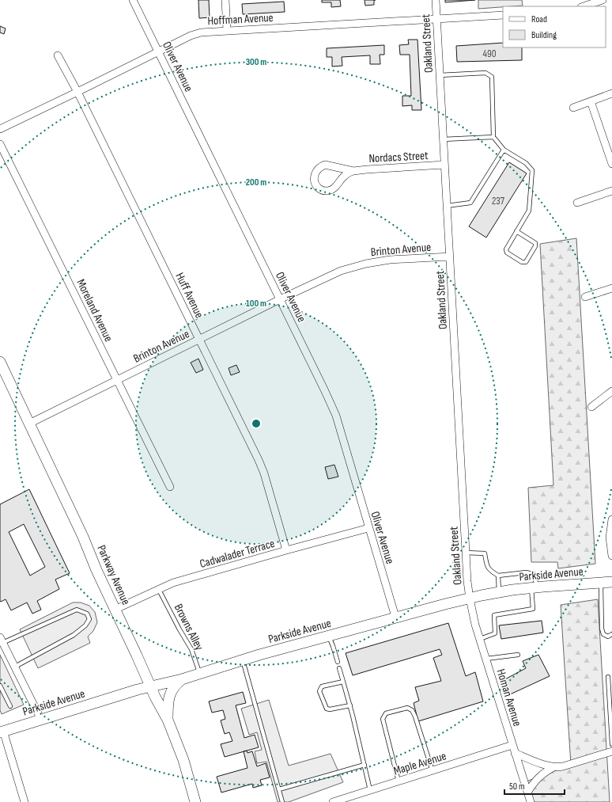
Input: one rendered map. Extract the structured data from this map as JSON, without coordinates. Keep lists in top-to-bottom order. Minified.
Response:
{"streets":{"main road":["Parkside Avenue","Parkway Avenue"],"street":["Hoffman Avenue","Oakland Street","Oliver Avenue","Nordacs Street","Brinton Avenue","Huff Avenue","Moreland Avenue","Cadwalader Terrace","Homan Avenue","Maple Avenue"],"lane":["Browns Alley"]},"crossings":[["Hoffman Avenue","Oakland Street"],["Hoffman Avenue","Oliver Avenue"],["Hoffman Avenue","Huff Avenue"],["Oakland Street","Nordacs Street"],["Oakland Street","Brinton Avenue"],["Oakland Street","Parkside Avenue"],["Oakland Street","Homan Avenue"],["Oliver Avenue","Brinton Avenue"],["Oliver Avenue","Cadwalader Terrace"],["Oliver Avenue","Parkside Avenue"],["Brinton Avenue","Huff Avenue"],["Brinton Avenue","Moreland Avenue"],["Brinton Avenue","Parkway Avenue"],["Huff Avenue","Cadwalader Terrace"],["Cadwalader Terrace","Parkway Avenue"],["Cadwalader Terrace","Browns Alley"],["Parkside Avenue","Parkway Avenue"],["Parkside Avenue","Browns Alley"],["Parkside Avenue","Homan Avenue"],["Homan Avenue","Maple Avenue"]],"house_numbers":["490","237"],"legend":["Road","Building"],"scale_bar":"50 m","rings":["300 m","200 m","100 m"]}
